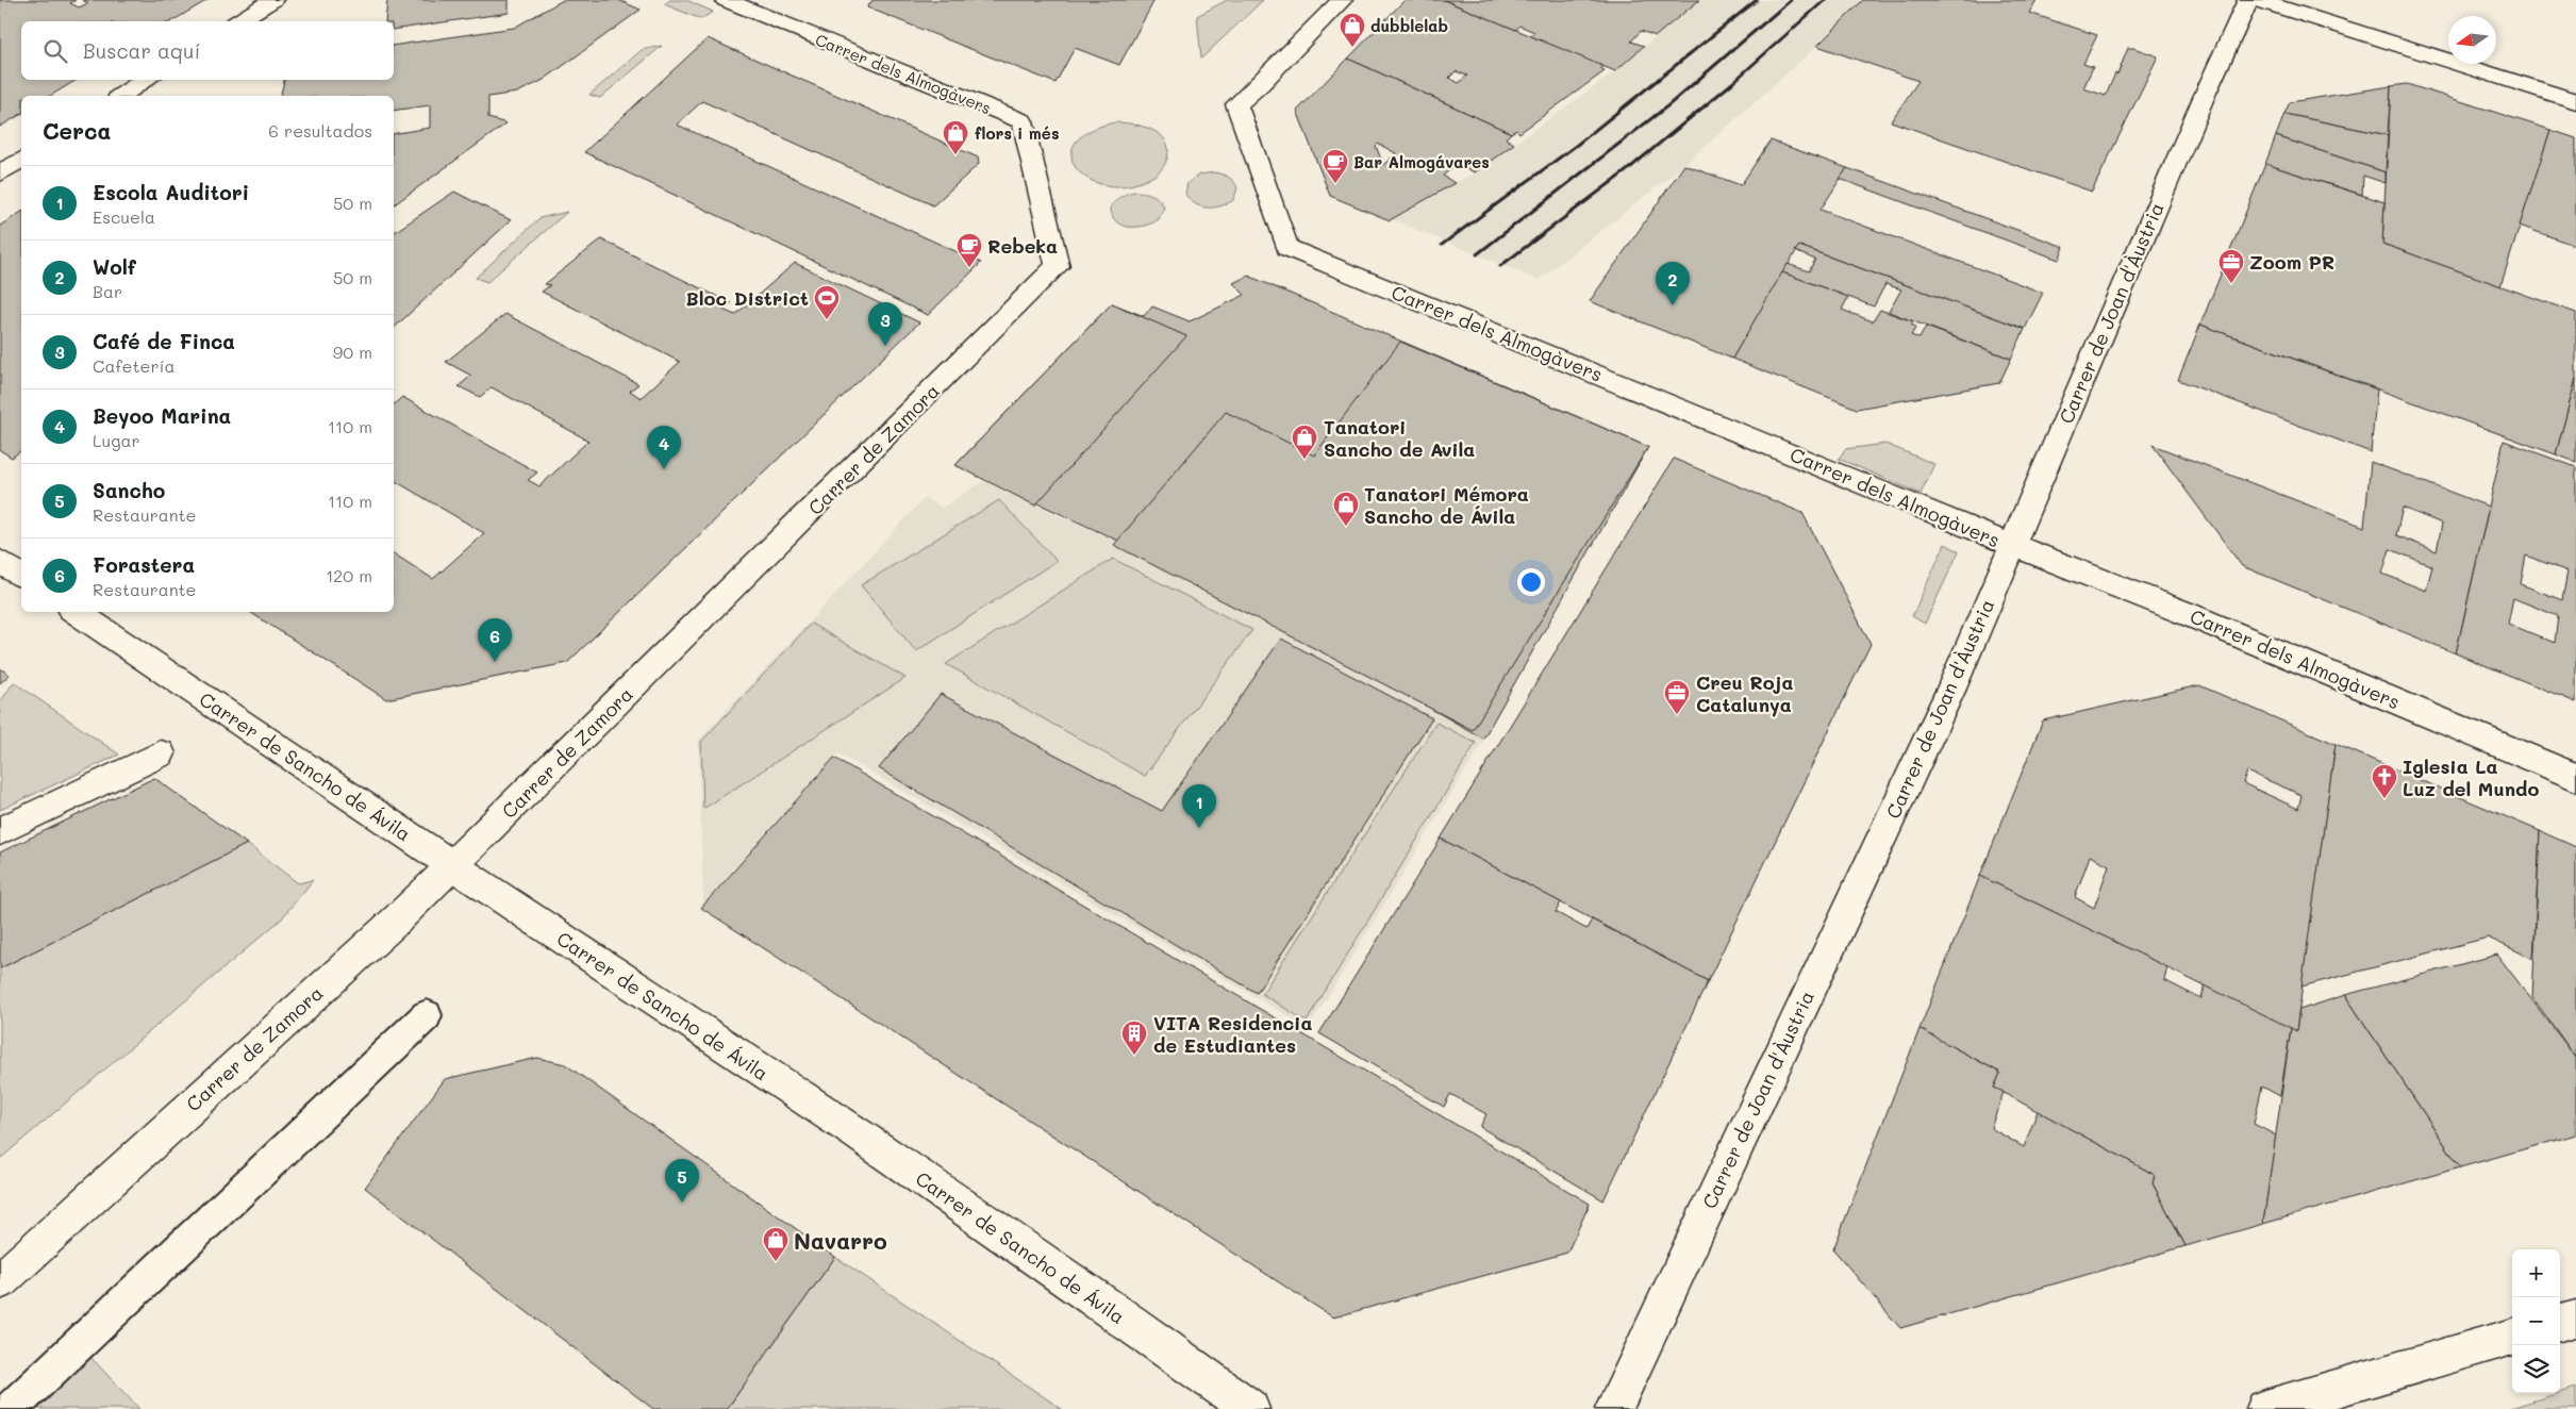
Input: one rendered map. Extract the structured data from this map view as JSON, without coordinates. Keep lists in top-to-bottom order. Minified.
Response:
{"streets":{"street":["Carrer dels Almogàvers","Carrer de Joan d'Àustria","Carrer de Zamora","Carrer de Sancho de Ávila"]},"crossings":[["Carrer dels Almogàvers","Carrer de Joan d'Àustria"],["Carrer dels Almogàvers","Carrer de Zamora"],["Carrer de Zamora","Carrer de Sancho de Ávila"]],"places":{"shop":["dubblelab","flors i més","Tanatori Sancho de Avila","Tanatori Mémora Sancho de Ávila","Navarro"],"cafe":["Bar Almogávares","Rebeka"],"office":["Zoom PR","Creu Roja Catalunya"],"sports":["Bloc District"],"church":["Iglesia La Luz del Mundo"],"building":["VITA Residencia de Estudiantes"]},"north":"left","page":{"search":"Buscar aquí","heading":["Cerca","6 resultados"],"list":[{"mark":"1","name":"Escola Auditori","note":"Escuela","value":"50 m"},{"mark":"2","name":"Wolf","note":"Bar","value":"50 m"},{"mark":"3","name":"Café de Finca","note":"Cafetería","value":"90 m"},{"mark":"4","name":"Beyoo Marina","note":"Lugar","value":"110 m"},{"mark":"5","name":"Sancho","note":"Restaurante","value":"110 m"},{"mark":"6","name":"Forastera","note":"Restaurante","value":"120 m"}],"pins":["2","3","4","6","1","5"],"map_buttons":["+","−"]}}
